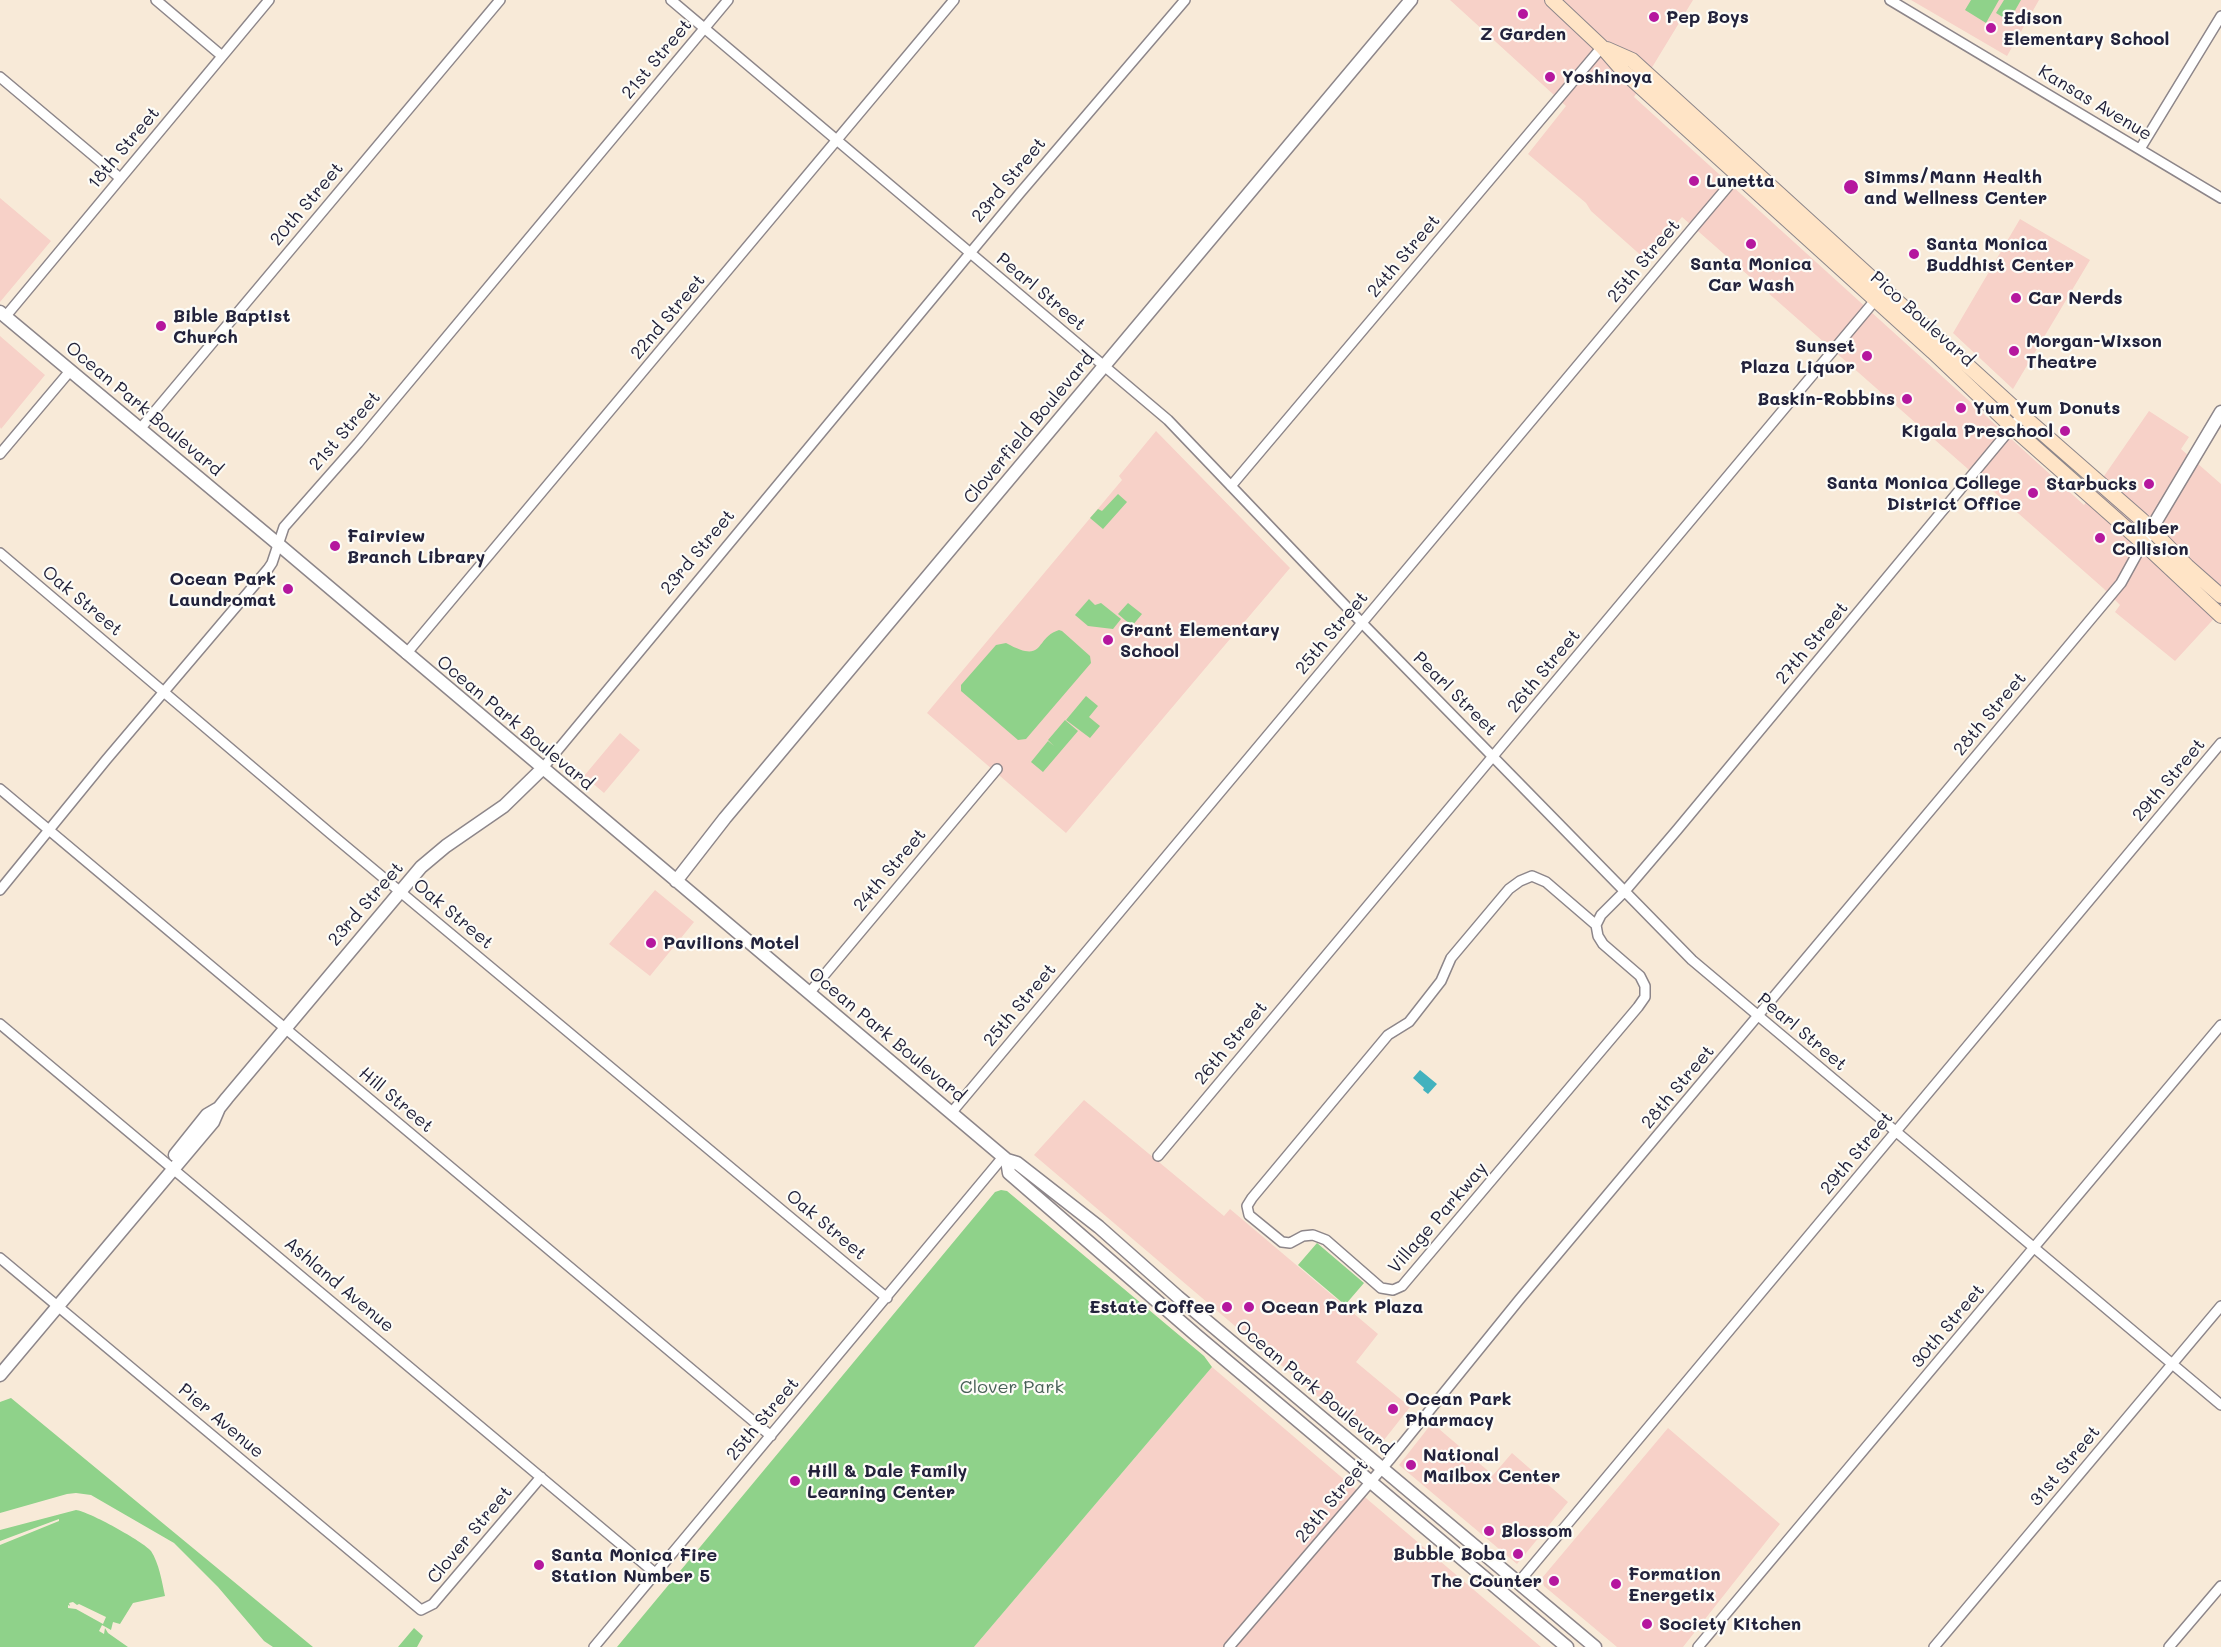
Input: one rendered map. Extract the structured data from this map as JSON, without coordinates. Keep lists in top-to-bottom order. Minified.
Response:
{"streets":{"main road":["Pico Boulevard"],"street":["21st Street","Kansas Avenue","18th Street","23rd Street","20th Street","24th Street","25th Street","Pearl Street","22nd Street","Ocean Park Boulevard","Cloverfield Boulevard","Oak Street","27th Street","26th Street","28th Street","29th Street","Hill Street","Village Parkway","Ashland Avenue","30th Street","Pier Avenue","31st Street","Clover Street"]},"crossings":[["21st Street","Pearl Street"],["21st Street","Ocean Park Boulevard"],["21st Street","Oak Street"],["21st Street","Hill Street"],["18th Street","Ocean Park Boulevard"],["23rd Street","Pearl Street"],["23rd Street","Ocean Park Boulevard"],["23rd Street","Oak Street"],["23rd Street","Hill Street"],["23rd Street","Ashland Avenue"],["23rd Street","Pier Avenue"],["20th Street","Ocean Park Boulevard"],["24th Street","Pearl Street"],["24th Street","Pico Boulevard"],["24th Street","Ocean Park Boulevard"],["25th Street","Pearl Street"],["25th Street","Pico Boulevard"],["25th Street","Ocean Park Boulevard"],["25th Street","Oak Street"],["25th Street","Hill Street"],["25th Street","Ashland Avenue"],["Pearl Street","22nd Street"],["Pearl Street","Cloverfield Boulevard"],["Pearl Street","27th Street"],["Pearl Street","26th Street"],["Pearl Street","28th Street"],["Pearl Street","29th Street"],["Pearl Street","30th Street"],["Pearl Street","31st Street"],["22nd Street","Ocean Park Boulevard"],["Pico Boulevard","27th Street"],["Pico Boulevard","26th Street"],["Pico Boulevard","28th Street"],["Ocean Park Boulevard","Cloverfield Boulevard"],["Ocean Park Boulevard","28th Street"],["Ocean Park Boulevard","29th Street"],["27th Street","Village Parkway"],["Ashland Avenue","Clover Street"],["Pier Avenue","Clover Street"]],"parks":["Clover Park"],"places":["Z Garden","Pep Boys","Edison Elementary School","Yoshinoya","Lunetta","Simms/Mann Health and Wellness Center","Santa Monica Car Wash","Santa Monica Buddhist Center","Car Nerds","Bible Baptist Church","Morgan-Wixson Theatre","Sunset Plaza Liquor","Baskin-Robbins","Yum Yum Donuts","Kigala Preschool","Starbucks","Santa Monica College District Office","Caliber Collision","Fairview Branch Library","Ocean Park Laundromat","Grant Elementary School","Pavilions Motel","Estate Coffee","Ocean Park Plaza","Ocean Park Pharmacy","National Mailbox Center","Hill & Dale Family Learning Center","Blossom","Bubble Boba","Santa Monica Fire Station Number 5","The Counter","Formation Energetix","Society Kitchen"]}
